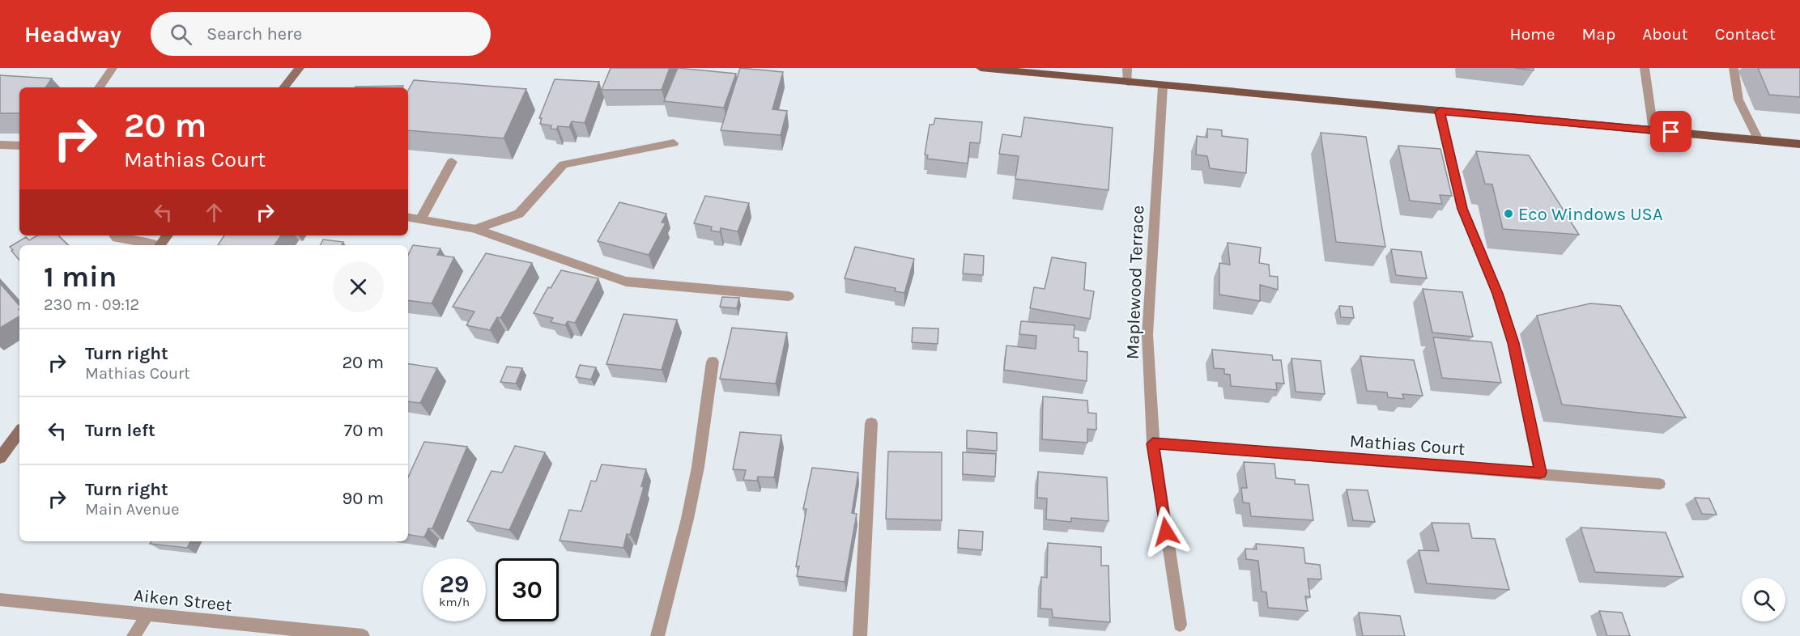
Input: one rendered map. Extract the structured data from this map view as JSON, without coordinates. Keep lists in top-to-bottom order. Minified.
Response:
{"streets":{"street":["Maplewood Terrace","Mathias Court","Aiken Street"]},"crossings":[["Maplewood Terrace","Mathias Court"]],"places":["Eco Windows USA"],"page":{"header":"Headway","search":"Search here","nav":["Home","Map","About","Contact"],"turn":["20 m","Mathias Court"],"heading":["1 min","230 m · 09:12"],"list":[{"name":"Turn right","note":"Mathias Court","value":"20 m"},{"name":"Turn left","value":"70 m"},{"name":"Turn right","note":"Main Avenue","value":"90 m"}],"speed":"29 km/h","limit":"30"}}
